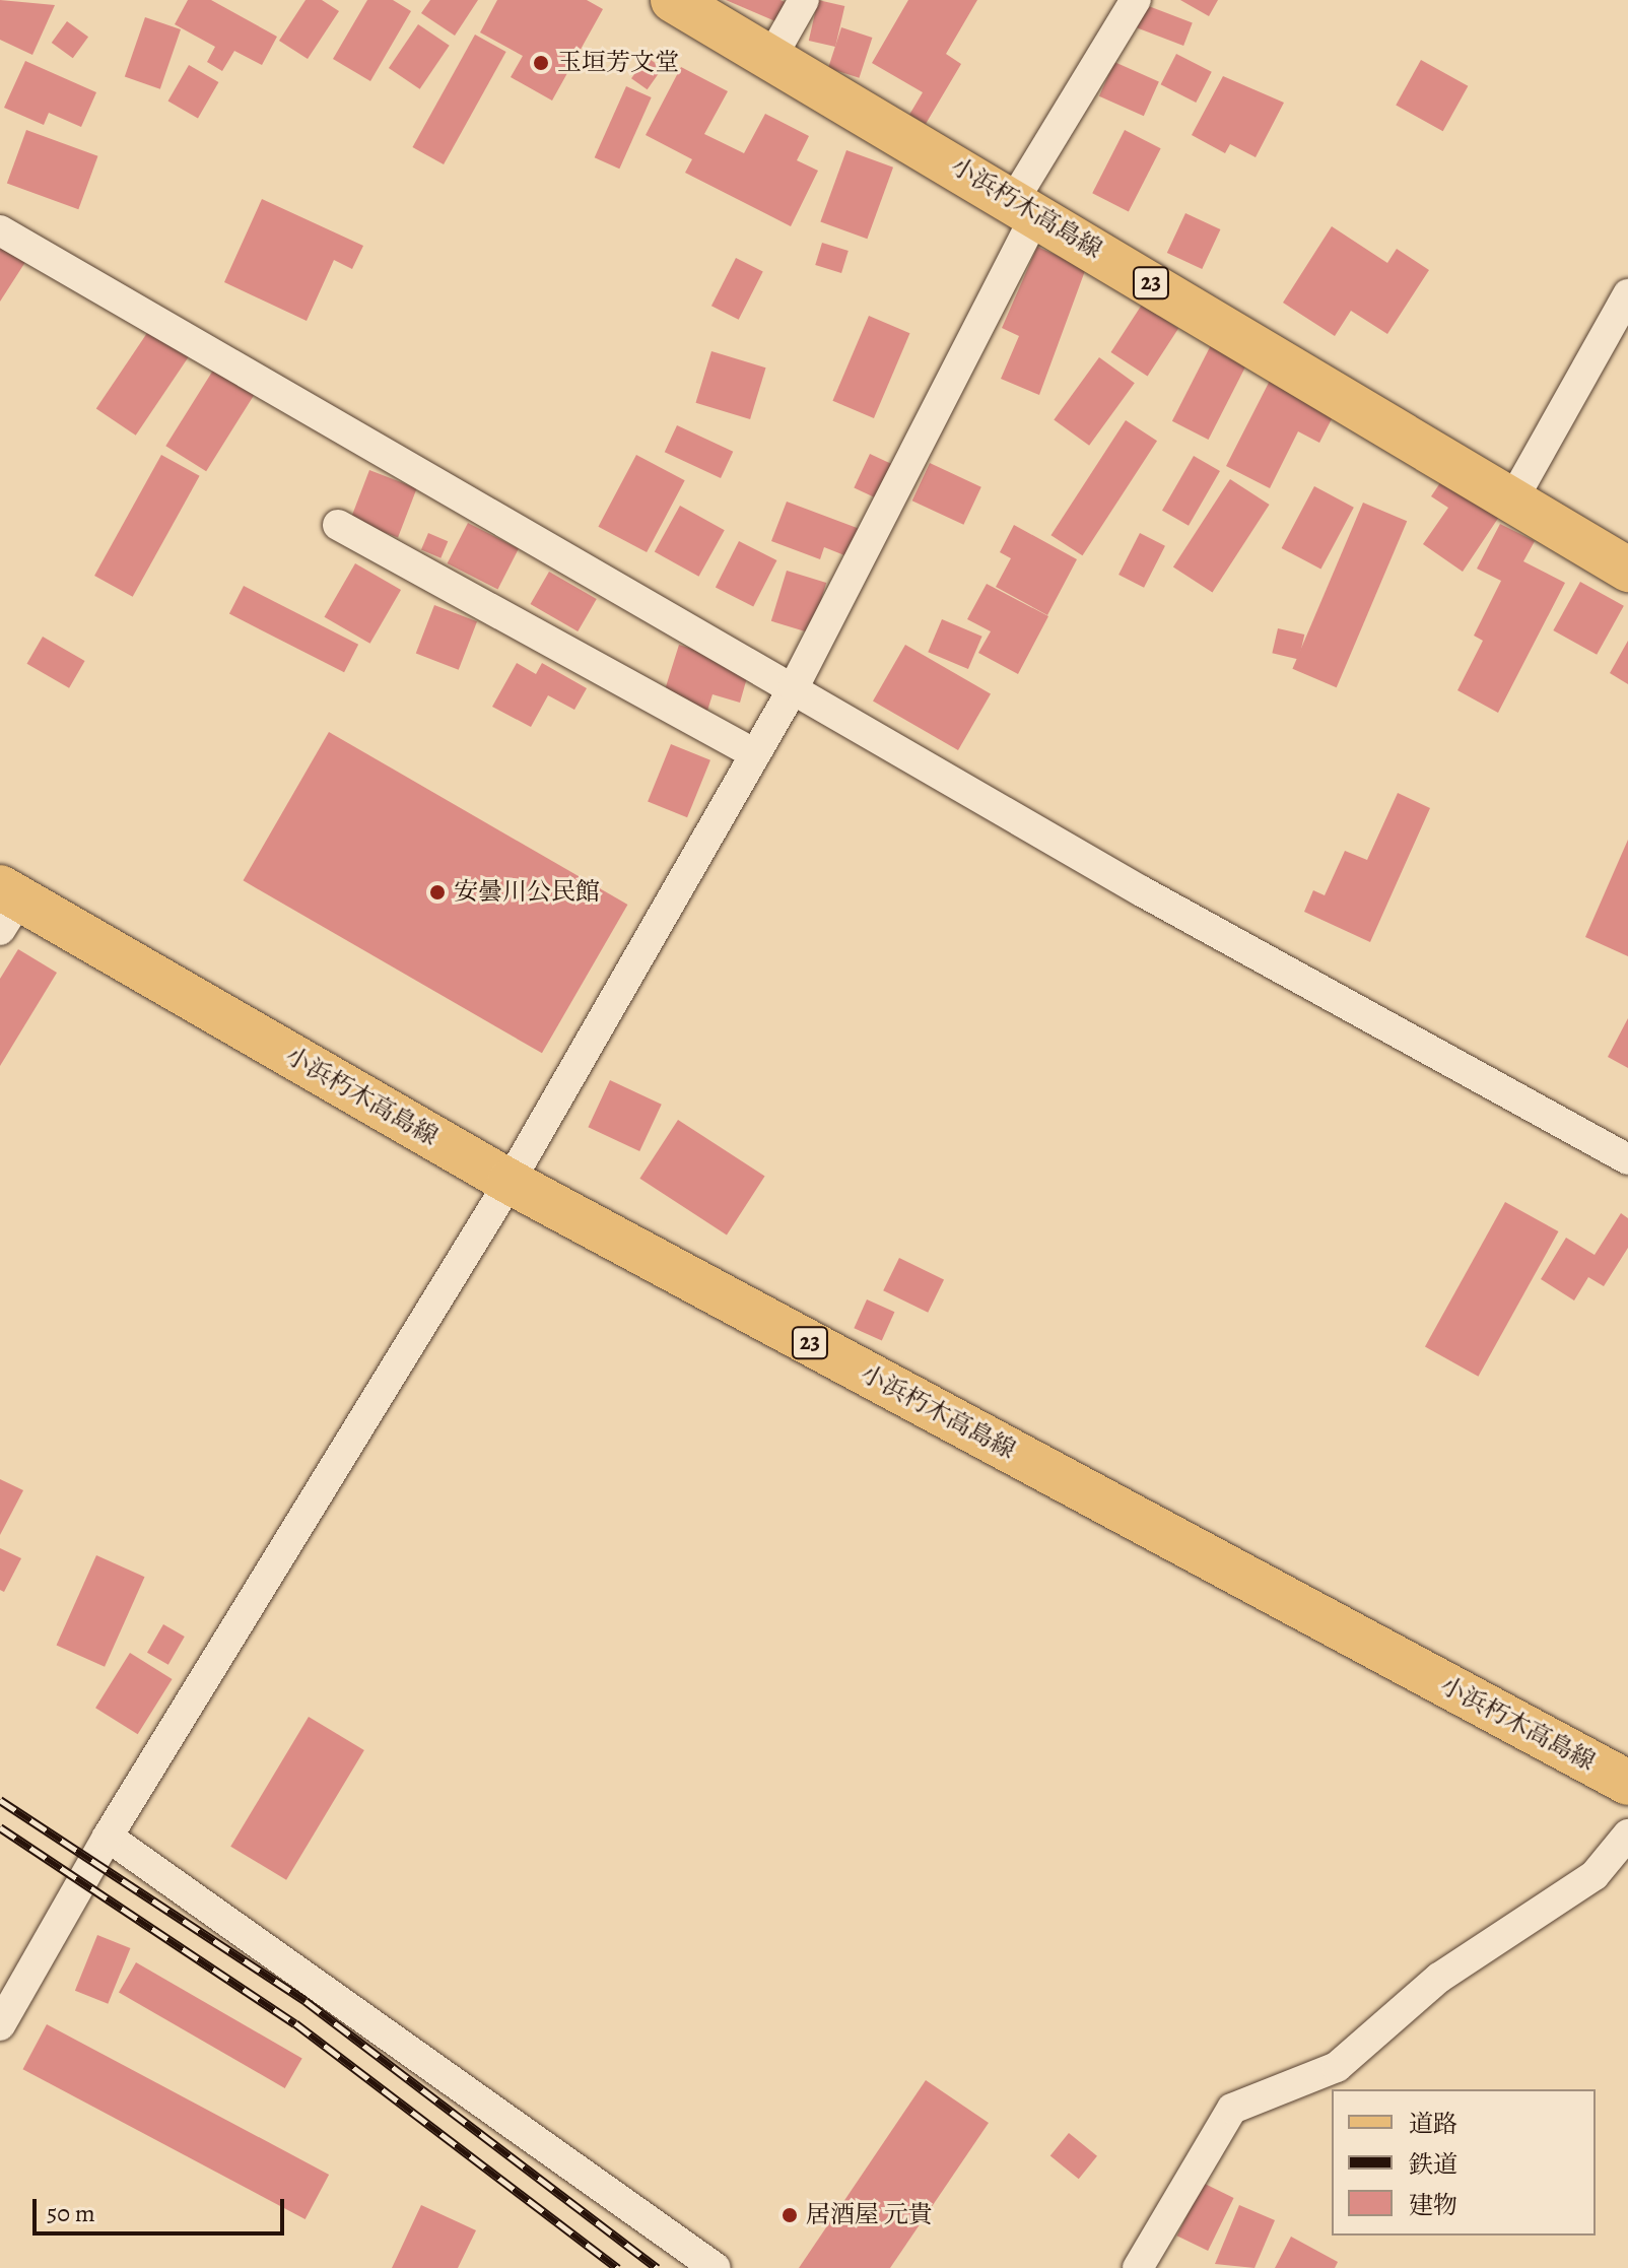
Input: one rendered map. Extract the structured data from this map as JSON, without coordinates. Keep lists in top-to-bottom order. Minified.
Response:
{"streets":{"main road":["小浜朽木高島線","23"]},"places":["玉垣芳文堂","安曇川公民館","居酒屋 元貴"],"legend":["道路","鉄道","建物"],"scale_bar":"50 m"}
